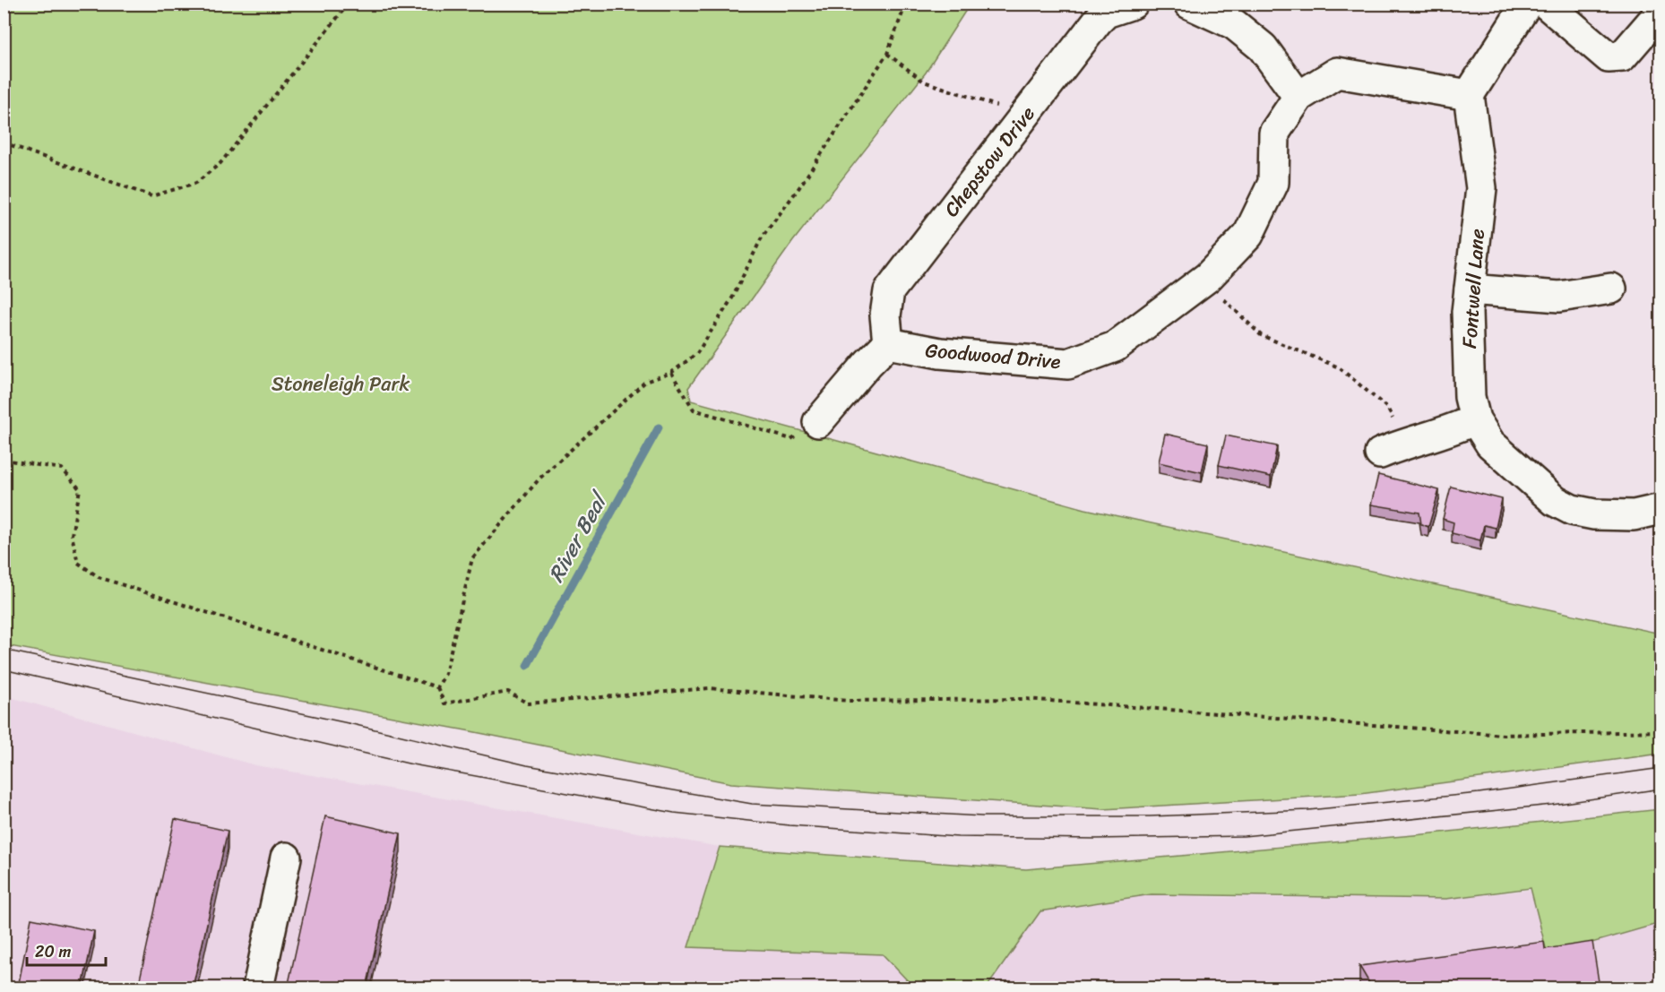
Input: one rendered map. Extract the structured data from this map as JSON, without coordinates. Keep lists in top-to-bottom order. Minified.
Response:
{"streets":{"street":["Chepstow Drive","Fontwell Lane","Goodwood Drive"]},"crossings":[["Chepstow Drive","Goodwood Drive"],["Fontwell Lane","Goodwood Drive"]],"water":["River Beal"],"parks":["Stoneleigh Park"],"scale_bar":"20 m"}
